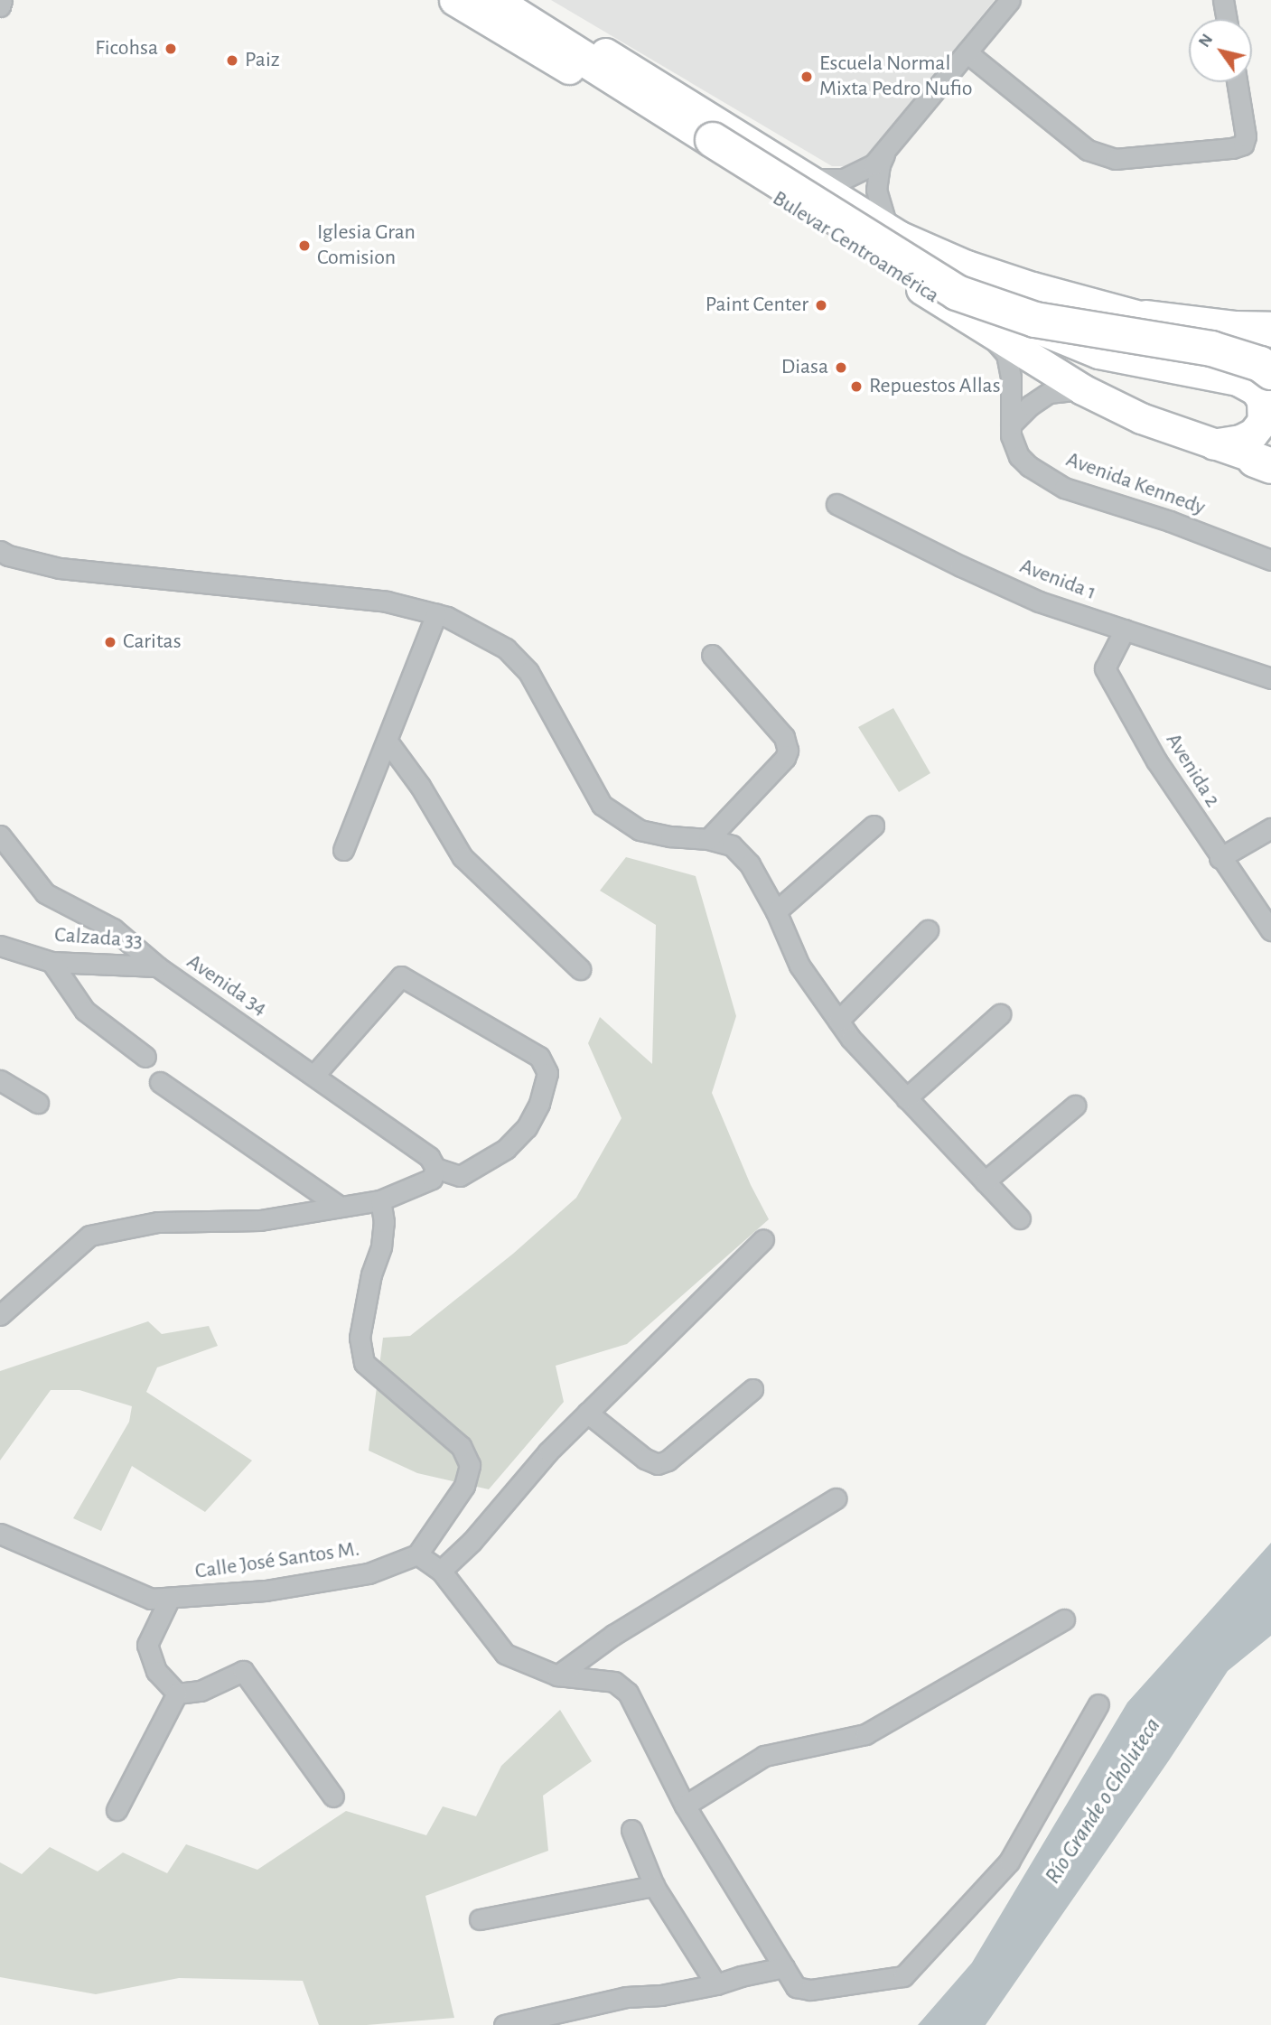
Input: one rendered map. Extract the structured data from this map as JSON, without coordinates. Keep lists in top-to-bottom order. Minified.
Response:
{"streets":{"main road":["Bulevar Centroamérica"],"street":["Avenida Kennedy","Avenida 1","Avenida 2","Calzada 33","Avenida 34","Calle José Santos M."]},"crossings":[["Bulevar Centroamérica","Avenida Kennedy"],["Avenida 1","Avenida 2"],["Calzada 33","Avenida 34"]],"water":["Río Grande o Choluteca"],"places":["Ficohsa","Paiz","Escuela Normal Mixta Pedro Nufio","Iglesia Gran Comision","Paint Center","Diasa","Repuestos Allas","Caritas"],"north":"top left"}
